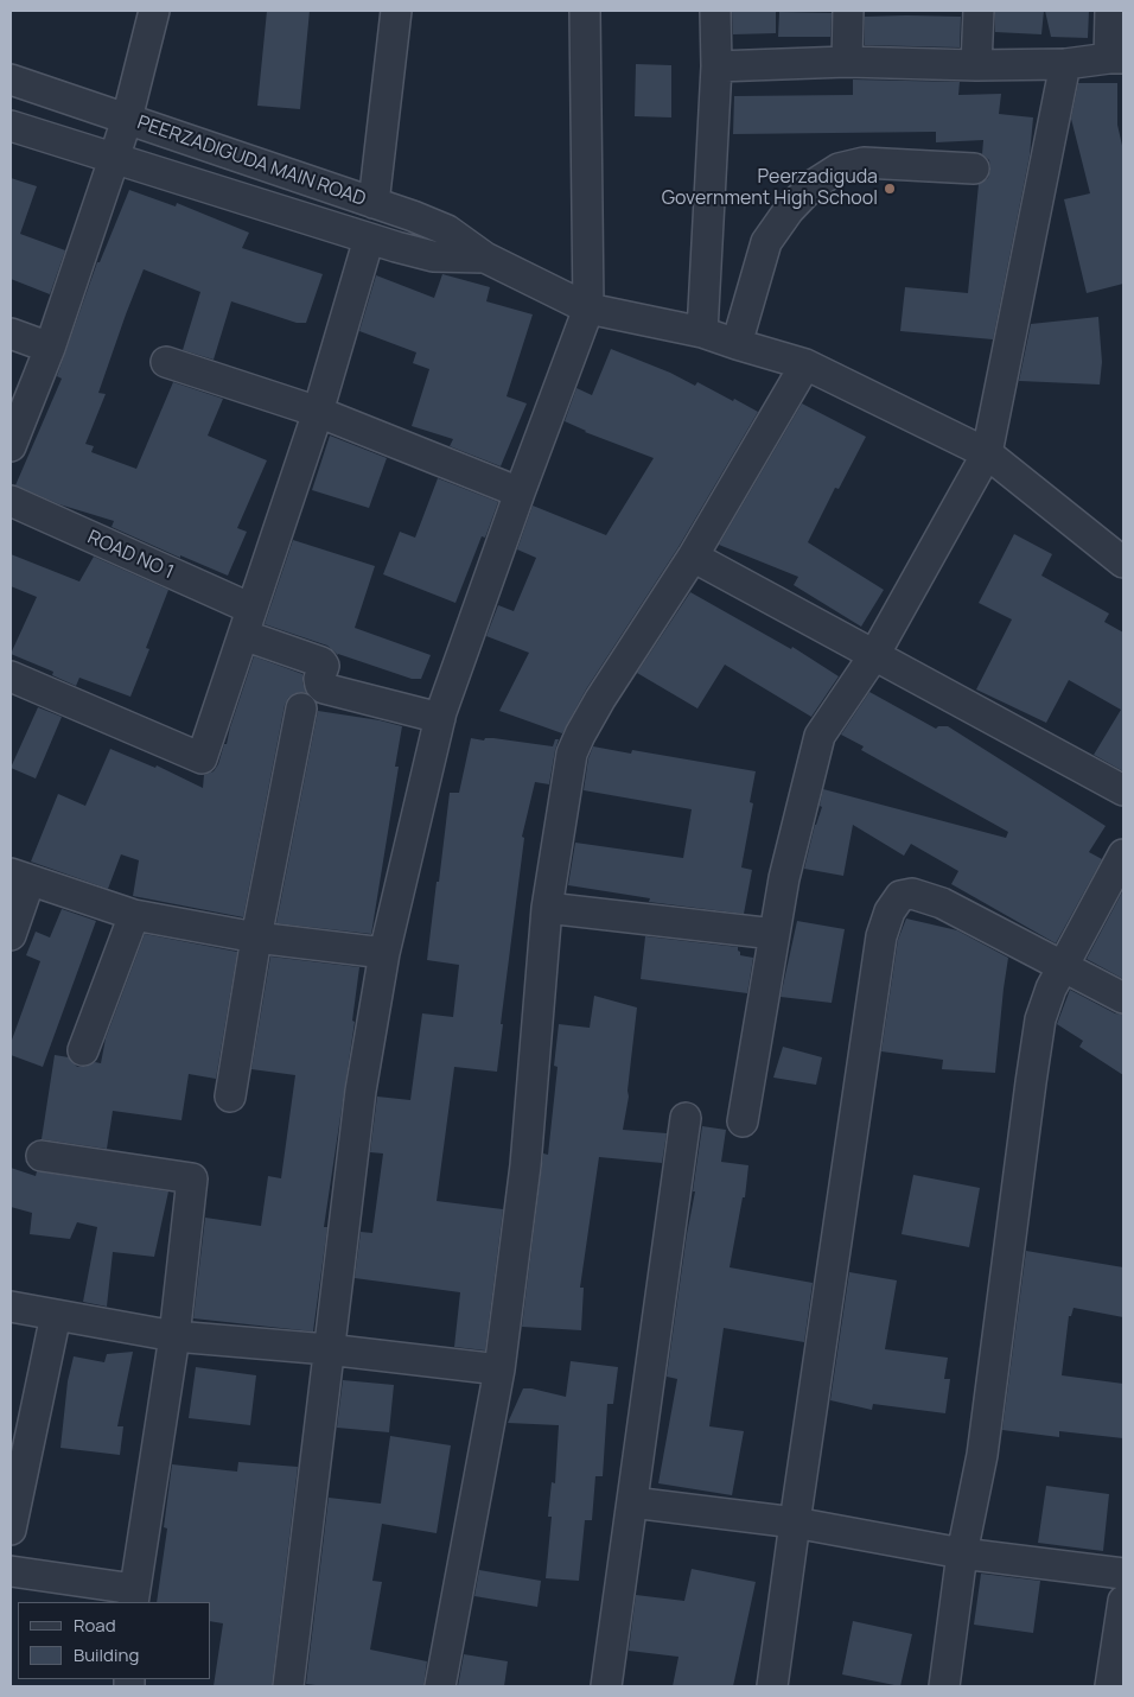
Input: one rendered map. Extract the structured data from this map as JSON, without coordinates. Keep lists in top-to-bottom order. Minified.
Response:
{"streets":{"street":["PEERZADIGUDA MAIN ROAD","ROAD NO 1"]},"places":["Peerzadiguda Government High School"],"legend":["Road","Building"]}
